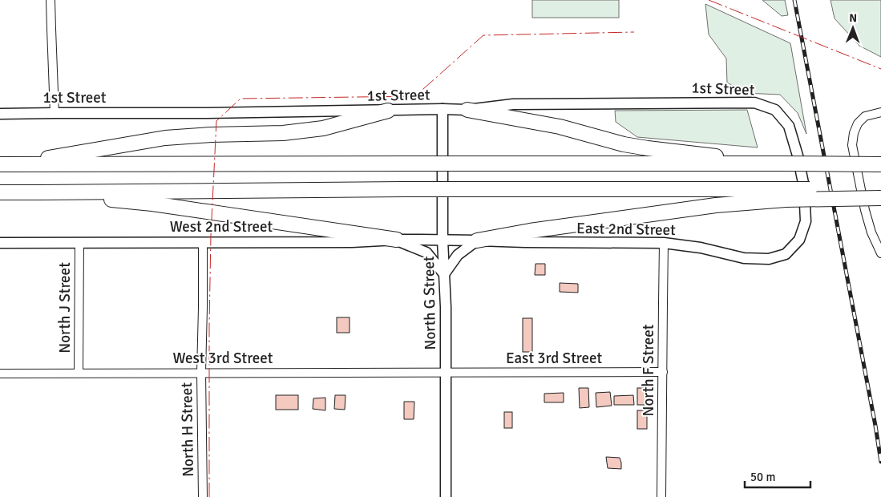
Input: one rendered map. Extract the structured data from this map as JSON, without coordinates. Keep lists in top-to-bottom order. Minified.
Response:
{"streets":{"street":["1st Street","West 2nd Street","East 2nd Street","North G Street","North J Street","West 3rd Street","East 3rd Street","North F Street","North H Street"]},"crossings":[["1st Street","East 2nd Street"],["1st Street","North G Street"],["West 2nd Street","East 2nd Street"],["West 2nd Street","North G Street"],["West 2nd Street","North J Street"],["West 2nd Street","North H Street"],["East 2nd Street","North G Street"],["East 2nd Street","North F Street"],["North G Street","West 3rd Street"],["North G Street","East 3rd Street"],["North J Street","West 3rd Street"],["West 3rd Street","East 3rd Street"],["West 3rd Street","North H Street"],["East 3rd Street","North F Street"]],"scale_bar":"50 m","north":"top"}
